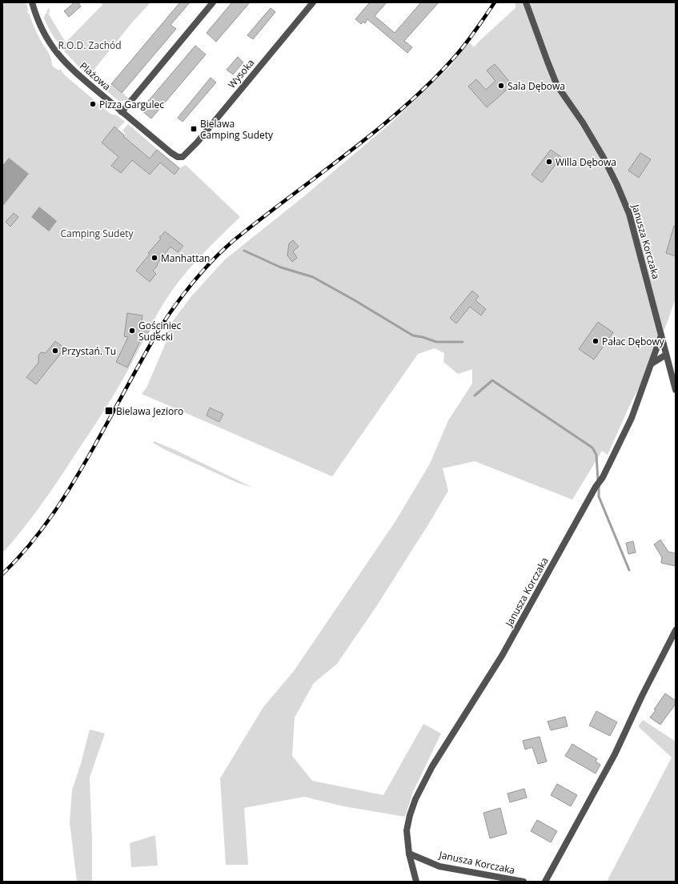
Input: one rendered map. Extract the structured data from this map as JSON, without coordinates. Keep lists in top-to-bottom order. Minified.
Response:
{"streets":{"street":["Wysoka","Plażowa","Janusza Korczaka"]},"crossings":[["Wysoka","Plażowa"]],"parks":["R.O.D. Zachód","Camping Sudety"],"places":{"other":["Sala Dębowa","Pizza Gargulec","Willa Dębowa","Manhattan","Gościniec Sudecki","Pałac Dębowy","Przystań. Tu"],"transit":["Bielawa Camping Sudety","Bielawa Jezioro"]}}
